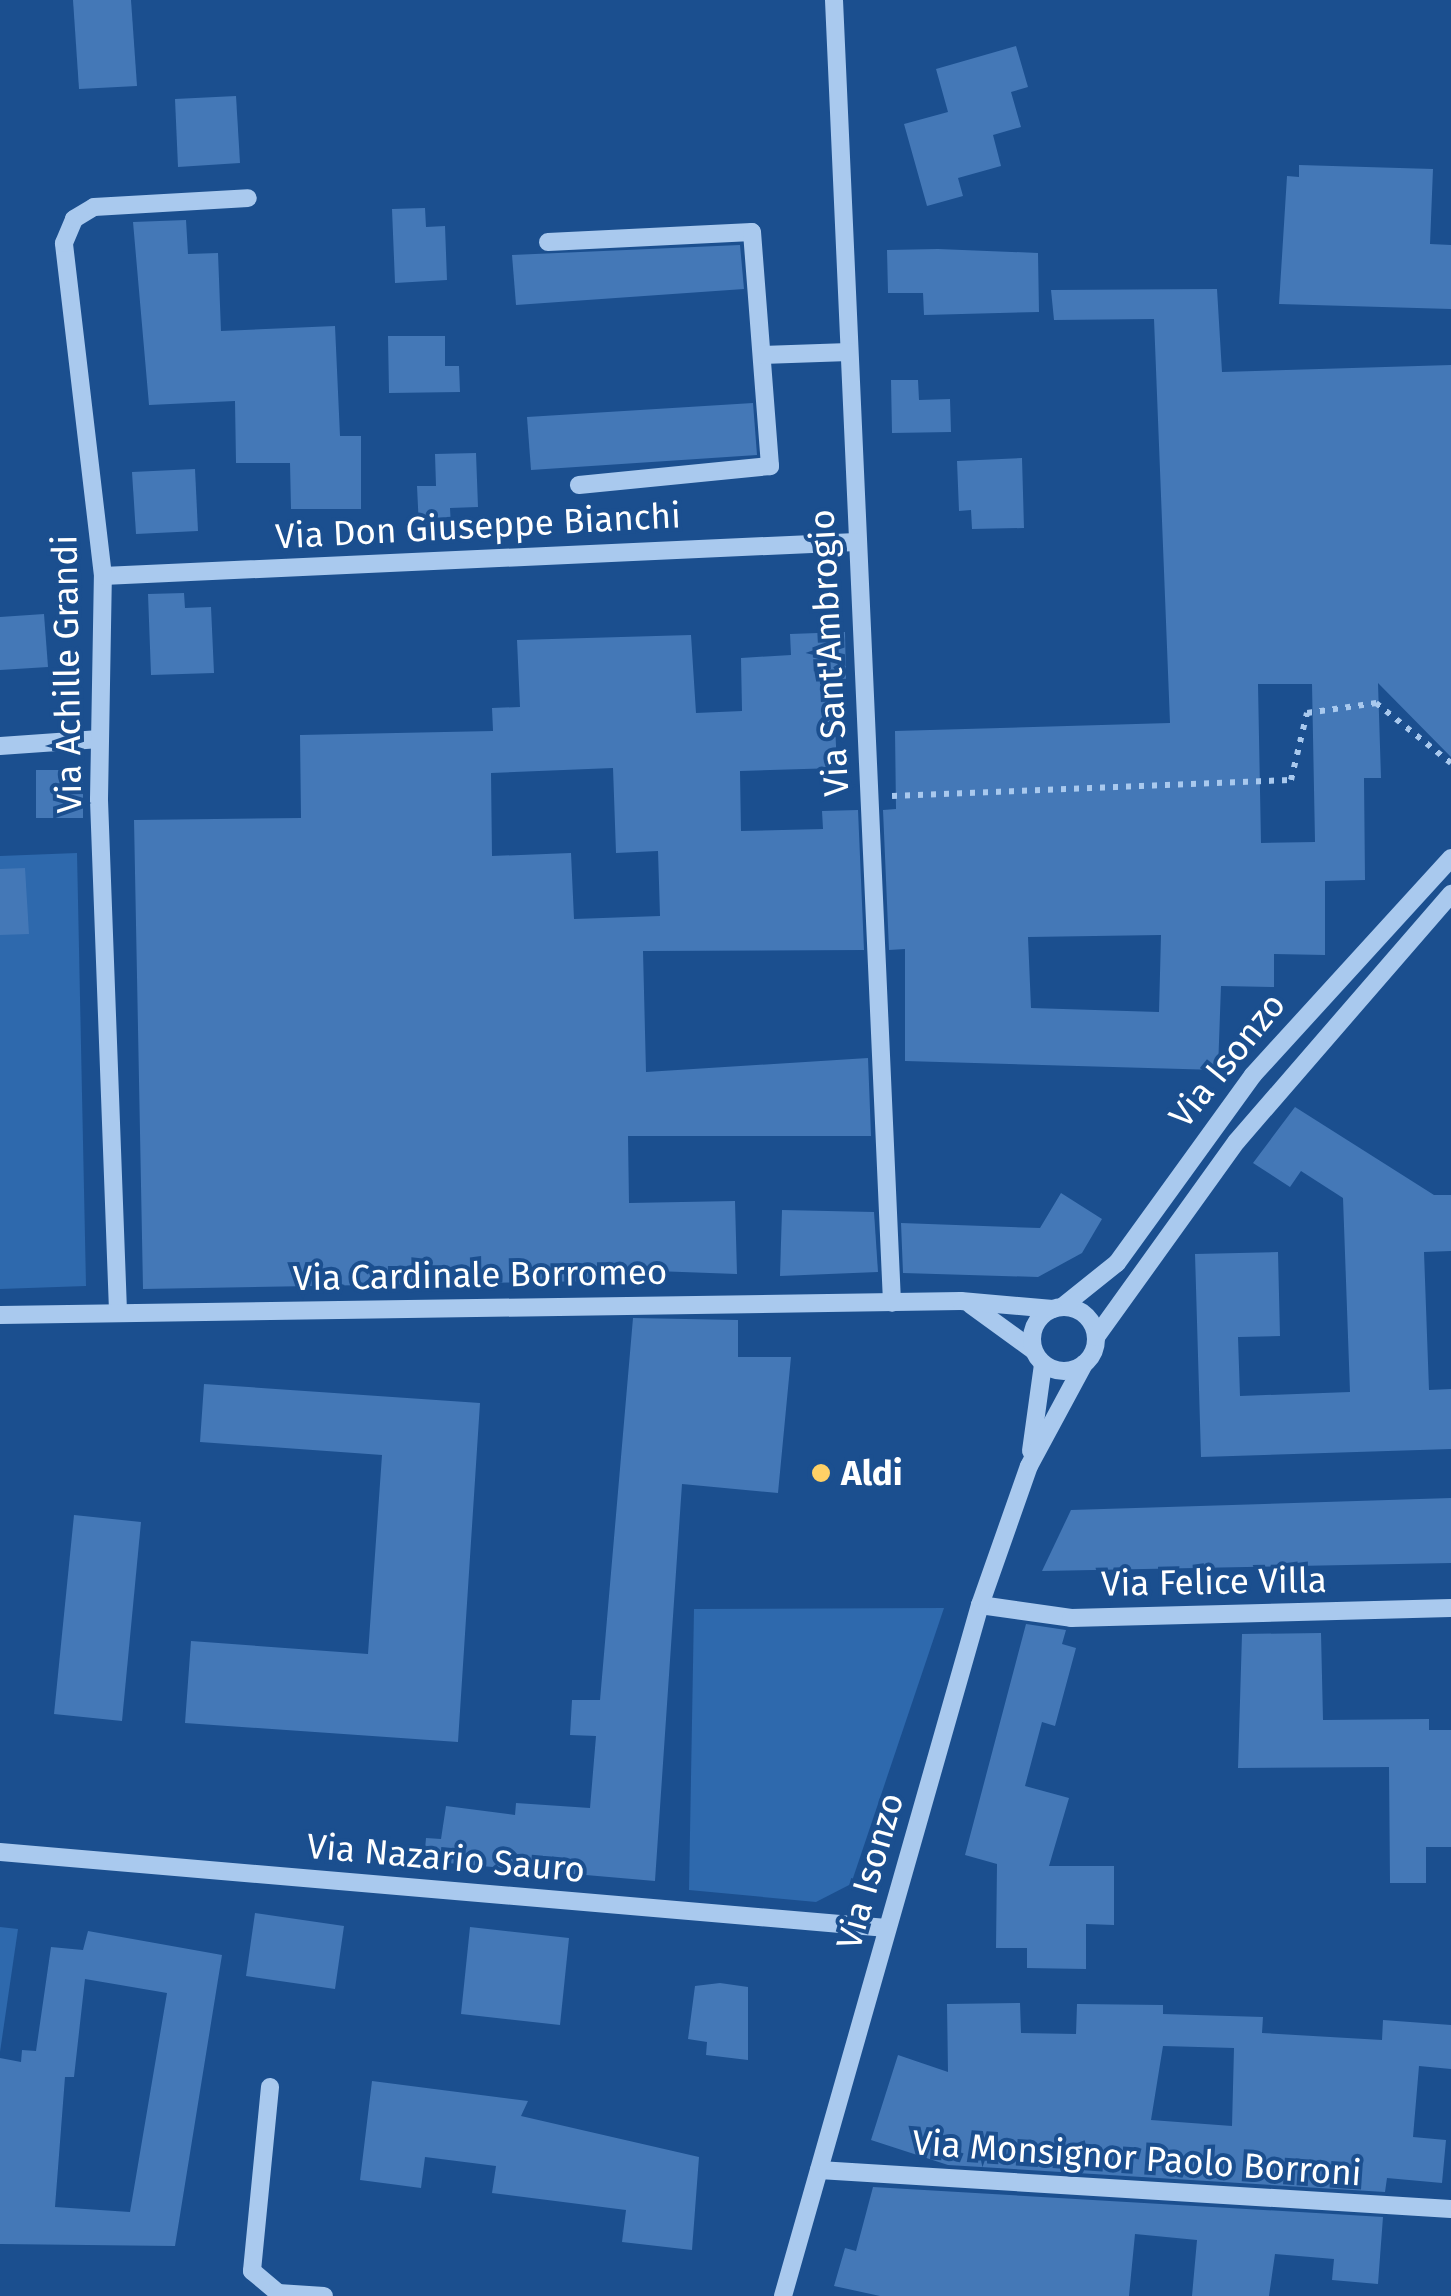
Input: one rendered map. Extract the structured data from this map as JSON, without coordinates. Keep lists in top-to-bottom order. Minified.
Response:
{"streets":{"street":["Via Don Giuseppe Bianchi","Via Sant'Ambrogio","Via Achille Grandi","Via Isonzo","Via Cardinale Borromeo","Via Felice Villa","Via Nazario Sauro","Via Monsignor Paolo Borroni"]},"crossings":[["Via Don Giuseppe Bianchi","Via Sant'Ambrogio"],["Via Don Giuseppe Bianchi","Via Achille Grandi"],["Via Sant'Ambrogio","Via Cardinale Borromeo"],["Via Achille Grandi","Via Cardinale Borromeo"],["Via Isonzo","Via Cardinale Borromeo"],["Via Isonzo","Via Felice Villa"],["Via Isonzo","Via Nazario Sauro"],["Via Isonzo","Via Monsignor Paolo Borroni"]],"places":["Aldi"]}
